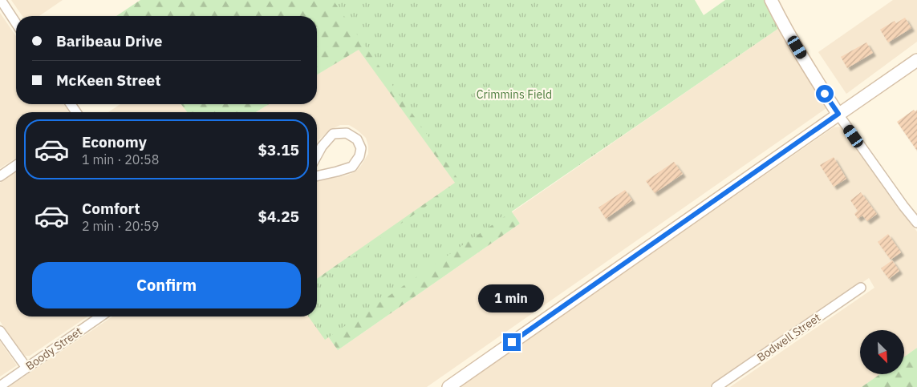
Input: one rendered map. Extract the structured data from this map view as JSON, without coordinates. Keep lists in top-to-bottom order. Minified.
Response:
{"streets":{"street":["Bodwell Street","Boody Street"]},"parks":["Crimmins Field"],"north":"bottom right","page":{"banner":["Baribeau Drive","McKeen Street"],"list":[{"name":"Economy","note":"1 min · 20:58","value":"$3.15"},{"name":"Comfort","note":"2 min · 20:59","value":"$4.25"}],"buttons":"Confirm","bubble":"1 min"}}
